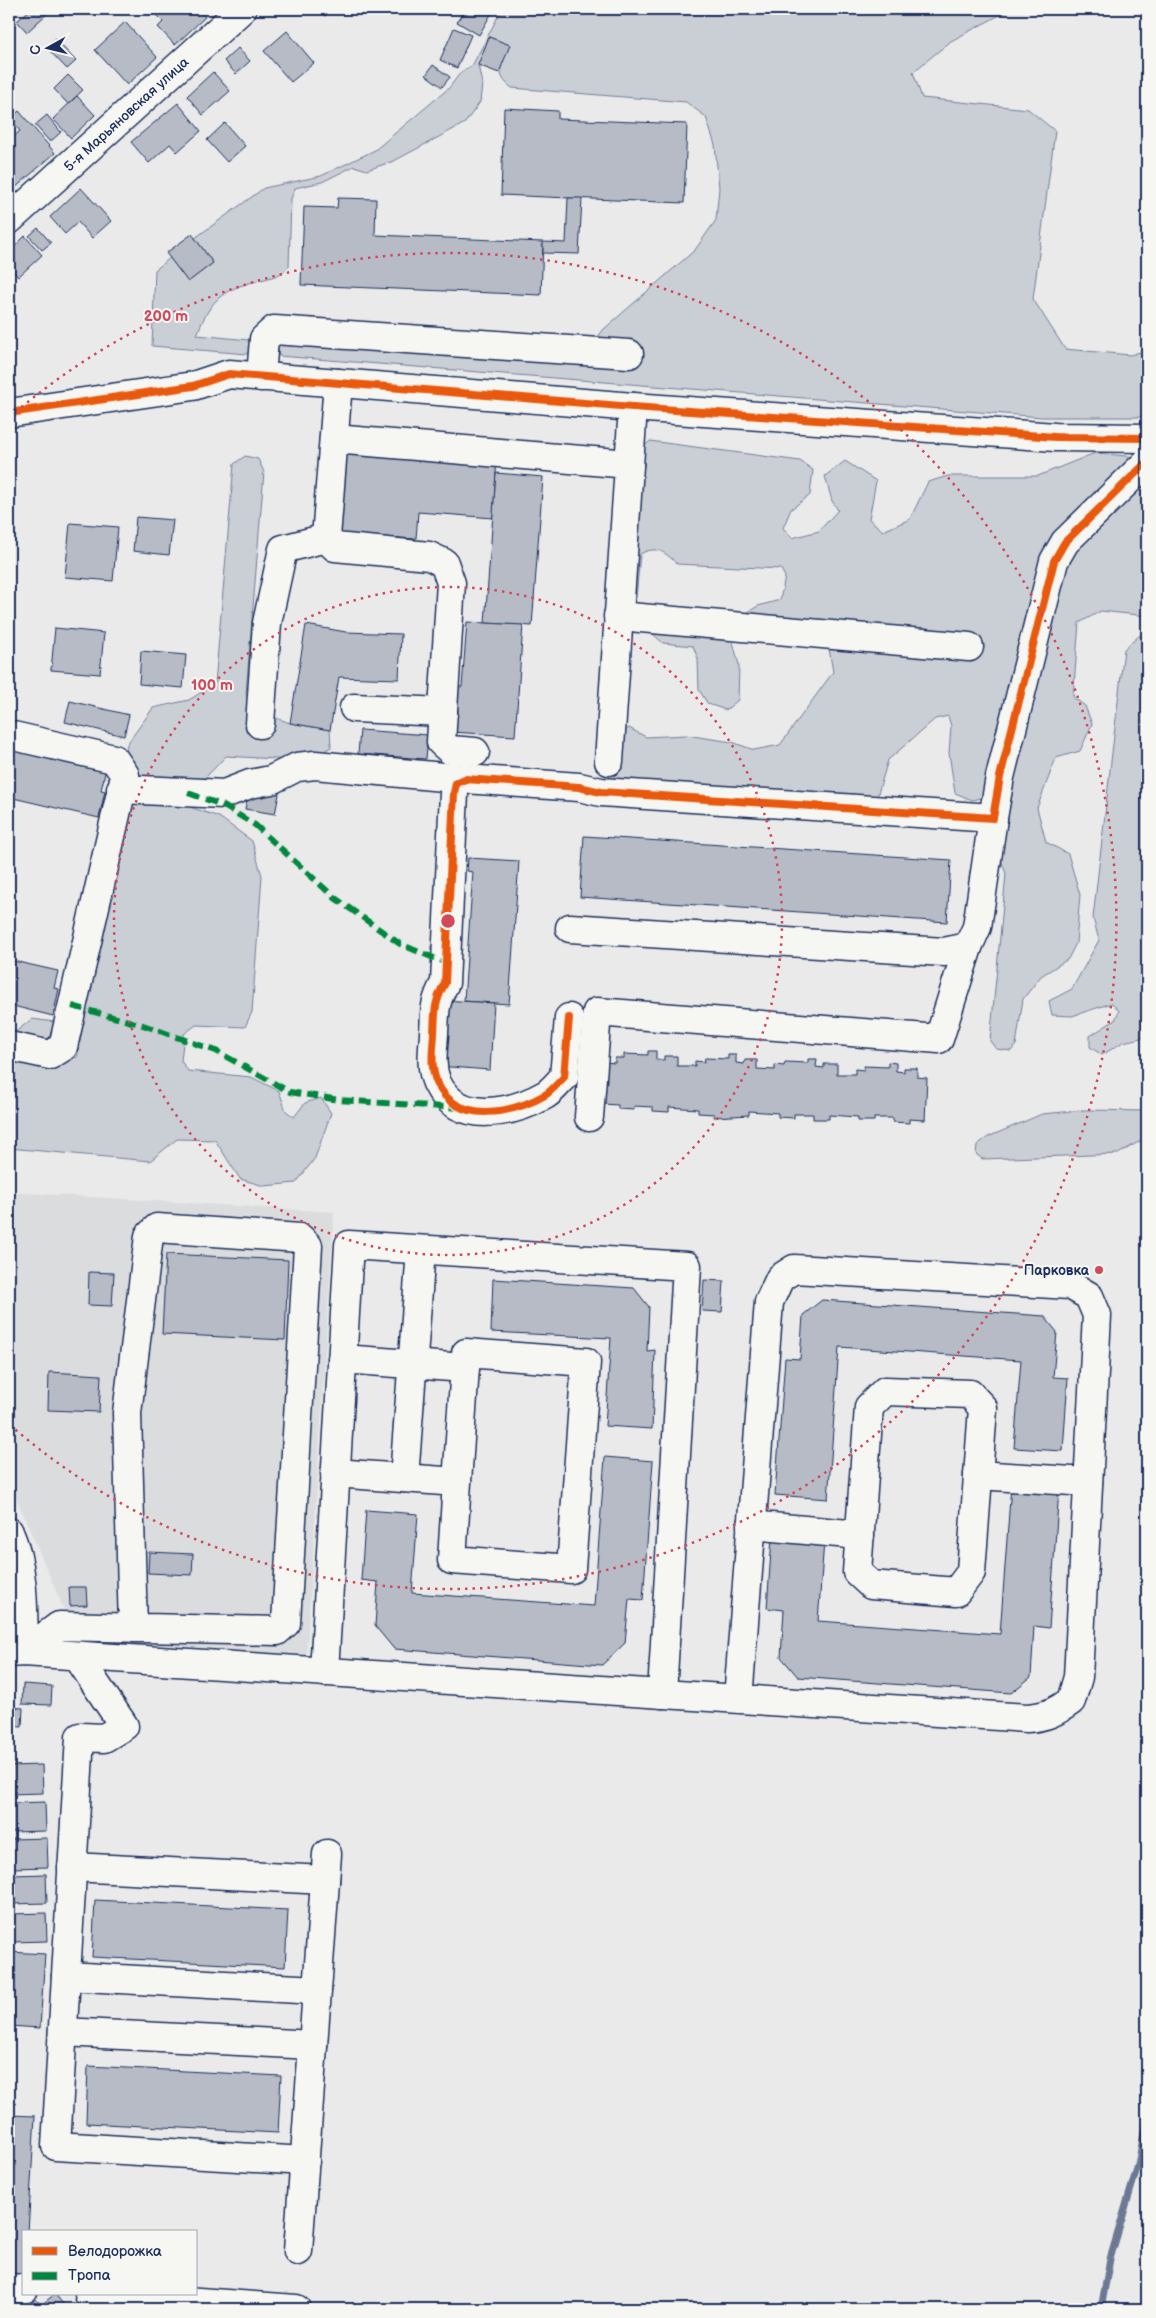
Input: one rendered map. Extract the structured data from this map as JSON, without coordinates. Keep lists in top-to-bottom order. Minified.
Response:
{"streets":{"street":["5-я Марьяновская улица"]},"places":["Парковка"],"legend":["Велодорожка","Тропа"],"north":"left","rings":["200 m","100 m"]}
